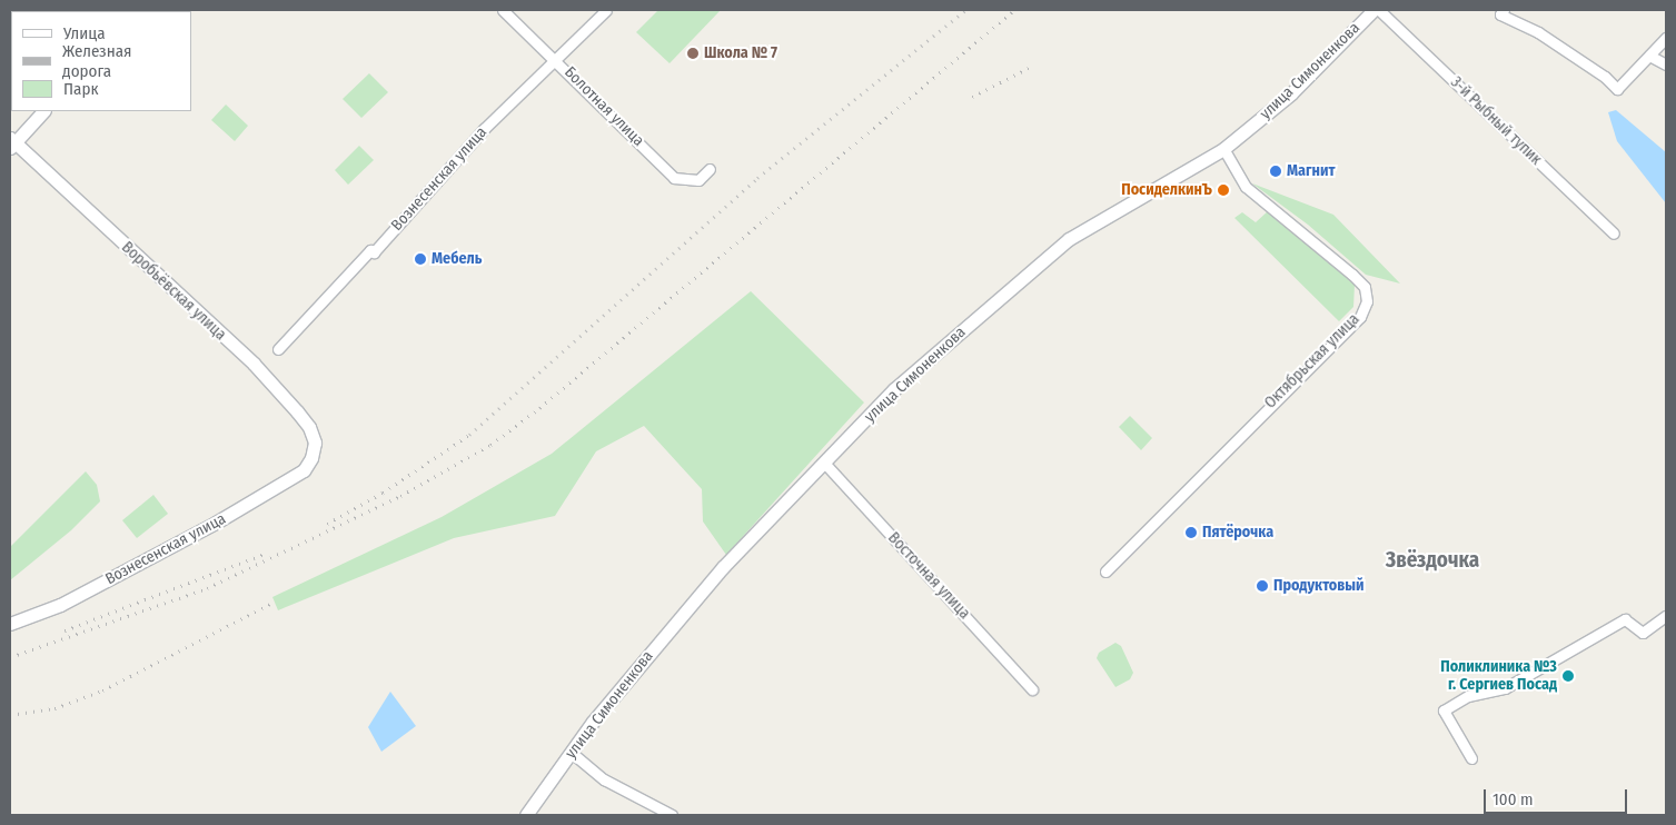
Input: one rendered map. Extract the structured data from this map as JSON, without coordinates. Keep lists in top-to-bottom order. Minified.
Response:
{"streets":{"street":["улица Симоненкова","Болотная улица","3-й Рыбный тупик","Вознесенская улица","Воробьёвская улица","Октябрьская улица","Восточная улица"]},"crossings":[["улица Симоненкова","Октябрьская улица"],["улица Симоненкова","Восточная улица"],["Болотная улица","Вознесенская улица"],["Вознесенская улица","Воробьёвская улица"]],"districts":["Звёздочка"],"places":["Школа № 7","Магнит","ПосиделкинЪ","Мебель","Пятёрочка","Продуктовый","Поликлиника №3 г. Сергиев Посад"],"legend":["Улица","Железная дорога","Парк"],"scale_bar":"100 m"}
